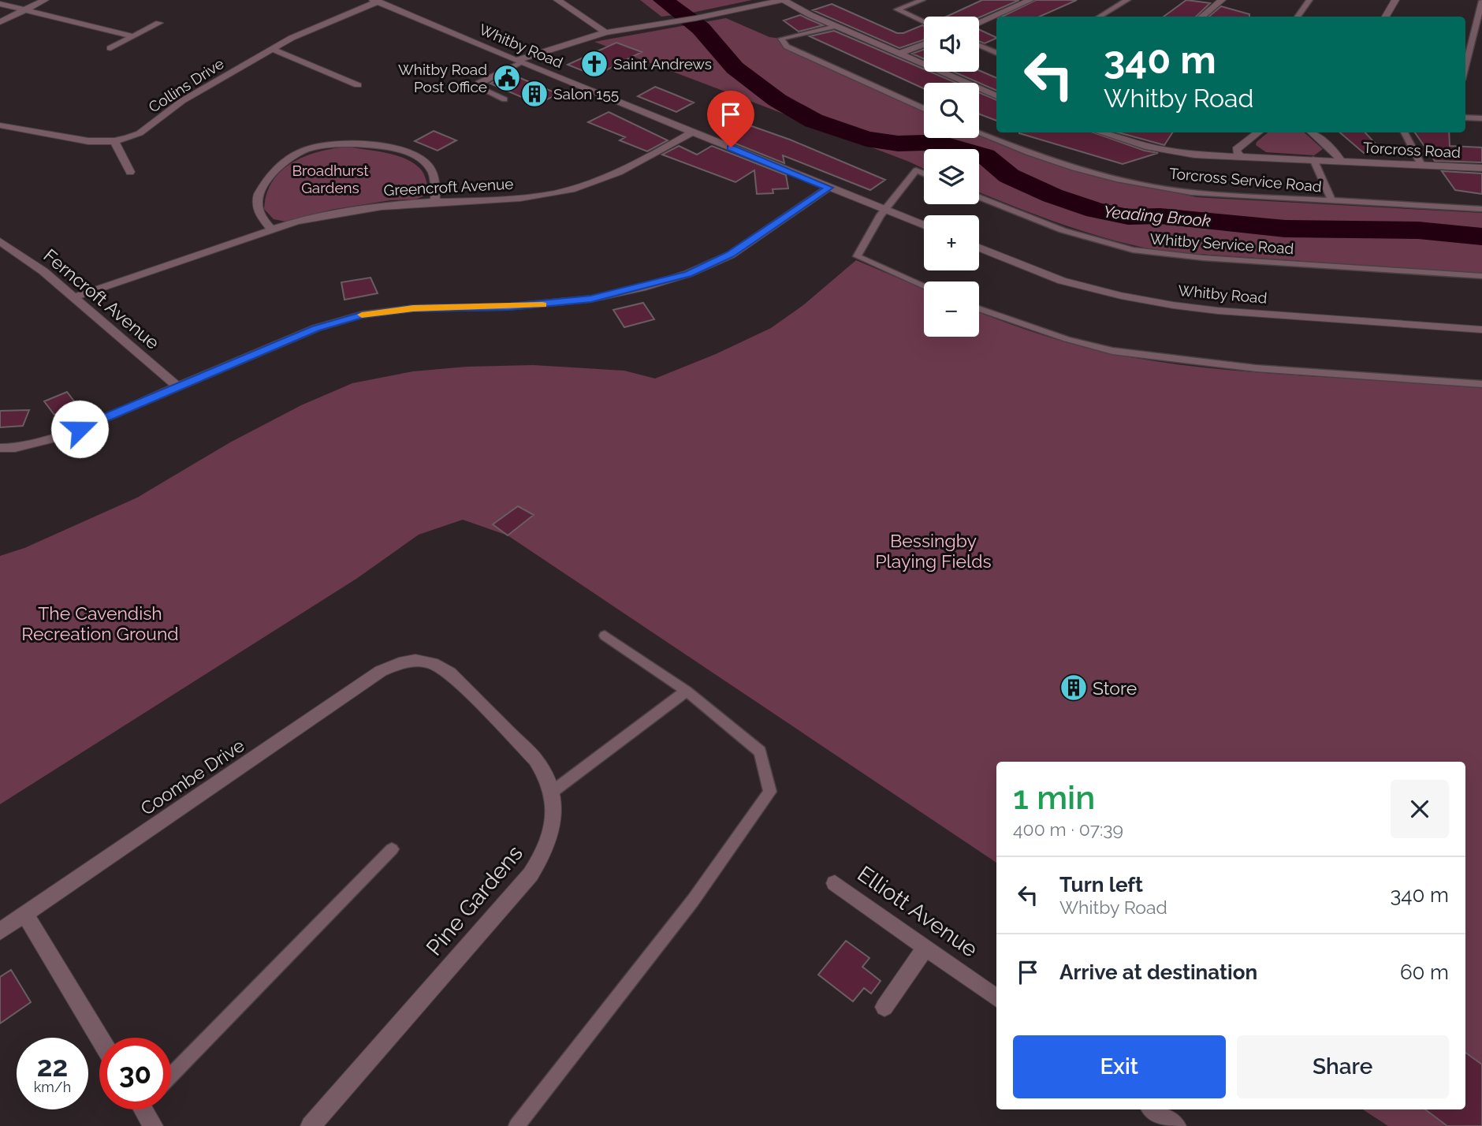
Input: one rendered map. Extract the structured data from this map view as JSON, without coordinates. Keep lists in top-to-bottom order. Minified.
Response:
{"streets":{"street":["Whitby Road","Collins Drive","Torcross Road","Greencroft Avenue","Ferncroft Avenue","Coombe Drive","Pine Gardens","Elliott Avenue"],"lane":["Torcross Service Road","Whitby Service Road"]},"crossings":[["Whitby Road","Collins Drive"],["Whitby Road","Greencroft Avenue"],["Torcross Road","Torcross Service Road"],["Greencroft Avenue","Ferncroft Avenue"],["Coombe Drive","Pine Gardens"]],"water":["Yeading Brook"],"parks":["Broadhurst Gardens","Bessingby Playing Fields","The Cavendish Recreation Ground"],"places":{"church":["Saint Andrews"],"public building":["Whitby Road Post Office"],"building":["Salon 155","Store"]},"page":{"map_buttons":["+","−"],"turn":["340 m","Whitby Road"],"heading":["1 min","400 m · 07:39"],"list":[{"name":"Turn left","note":"Whitby Road","value":"340 m"},{"name":"Arrive at destination","value":"60 m"}],"buttons":["Exit","Share"],"speed":"22 km/h","limit":"30"}}
